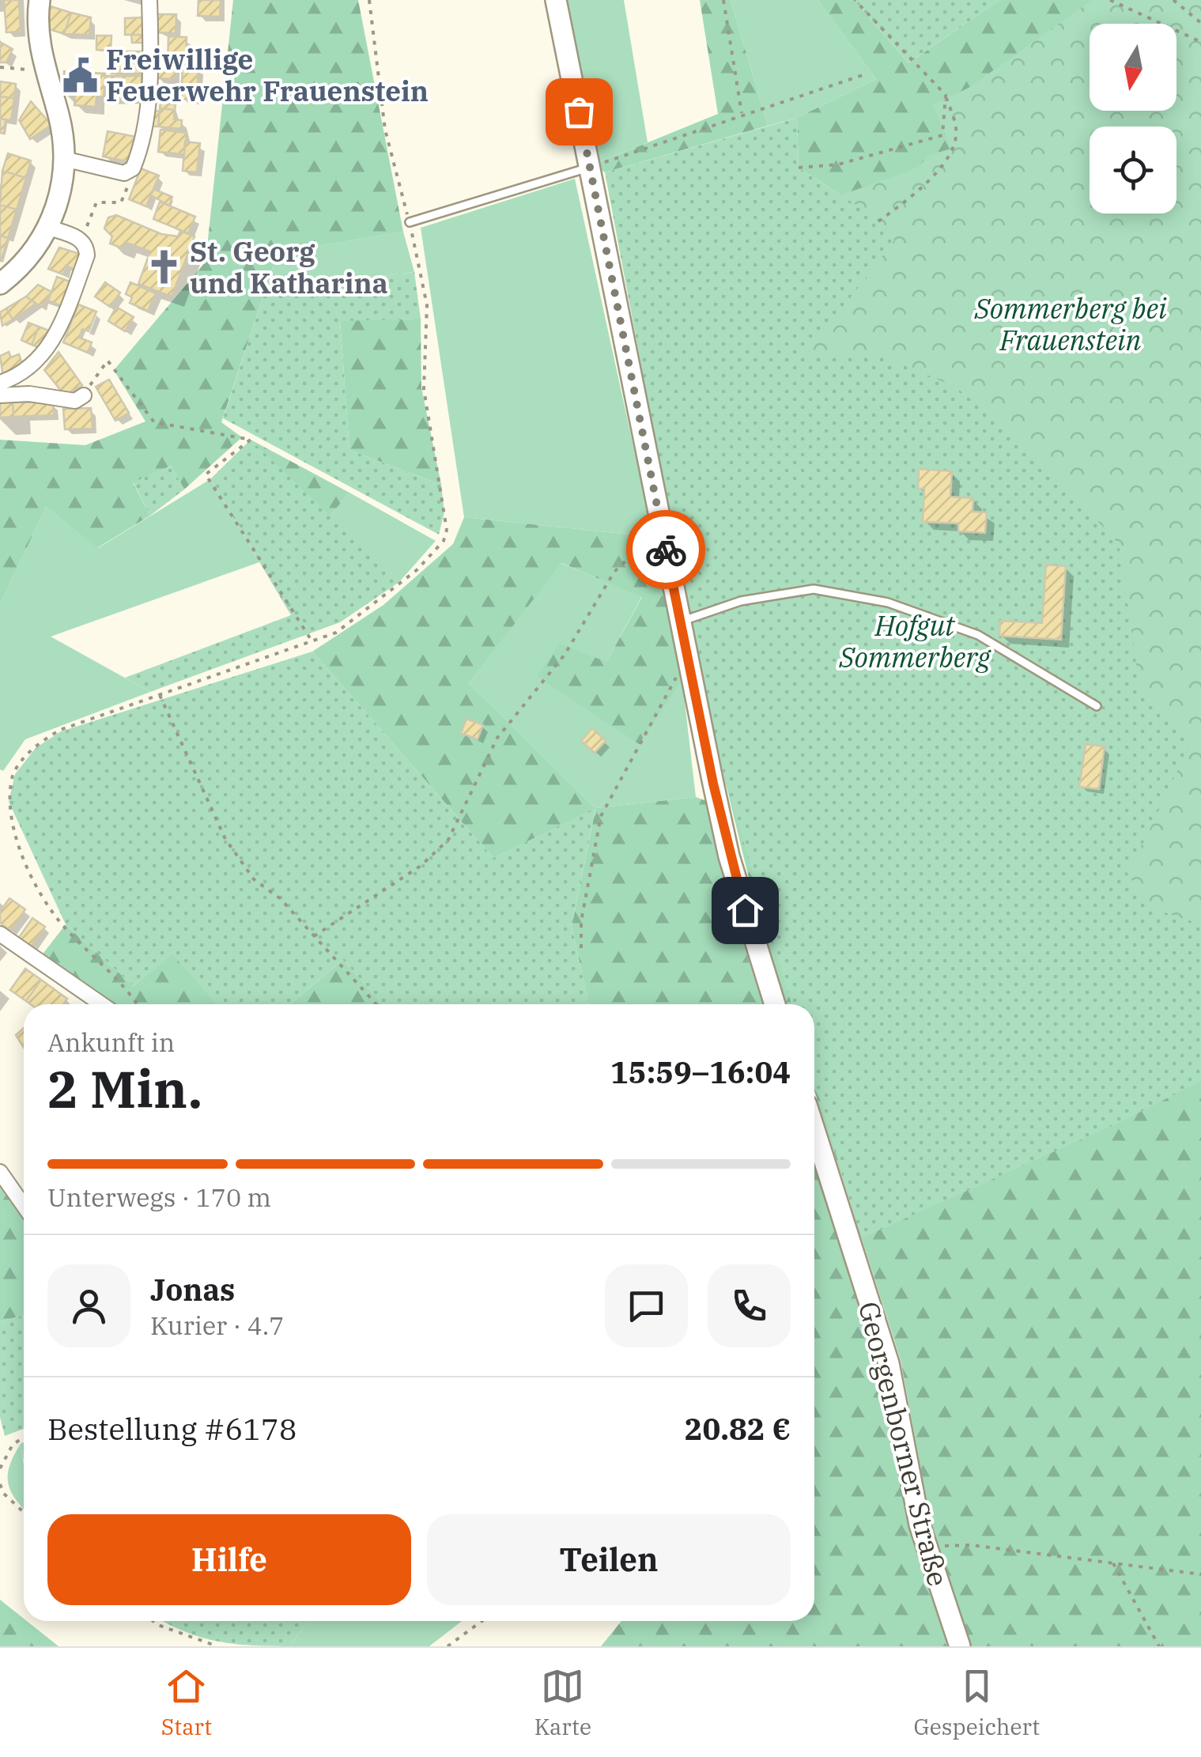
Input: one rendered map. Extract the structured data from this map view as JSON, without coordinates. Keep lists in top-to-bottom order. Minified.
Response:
{"streets":{"main road":["Georgenborner Straße"]},"parks":["Sommerberg bei Frauenstein","Hofgut Sommerberg"],"places":{"public building":["Freiwillige Feuerwehr Frauenstein"],"church":["St. Georg und Katharina"]},"north":"bottom","page":{"heading":["2 Min.","Ankunft in","15:59–16:04"],"panel":["Jonas","Kurier · 4.7","Bestellung #6178","20.82 €"],"bar":"Unterwegs · 170 m","buttons":["Hilfe","Teilen"],"tabs":["Start","Karte","Gespeichert"]}}
